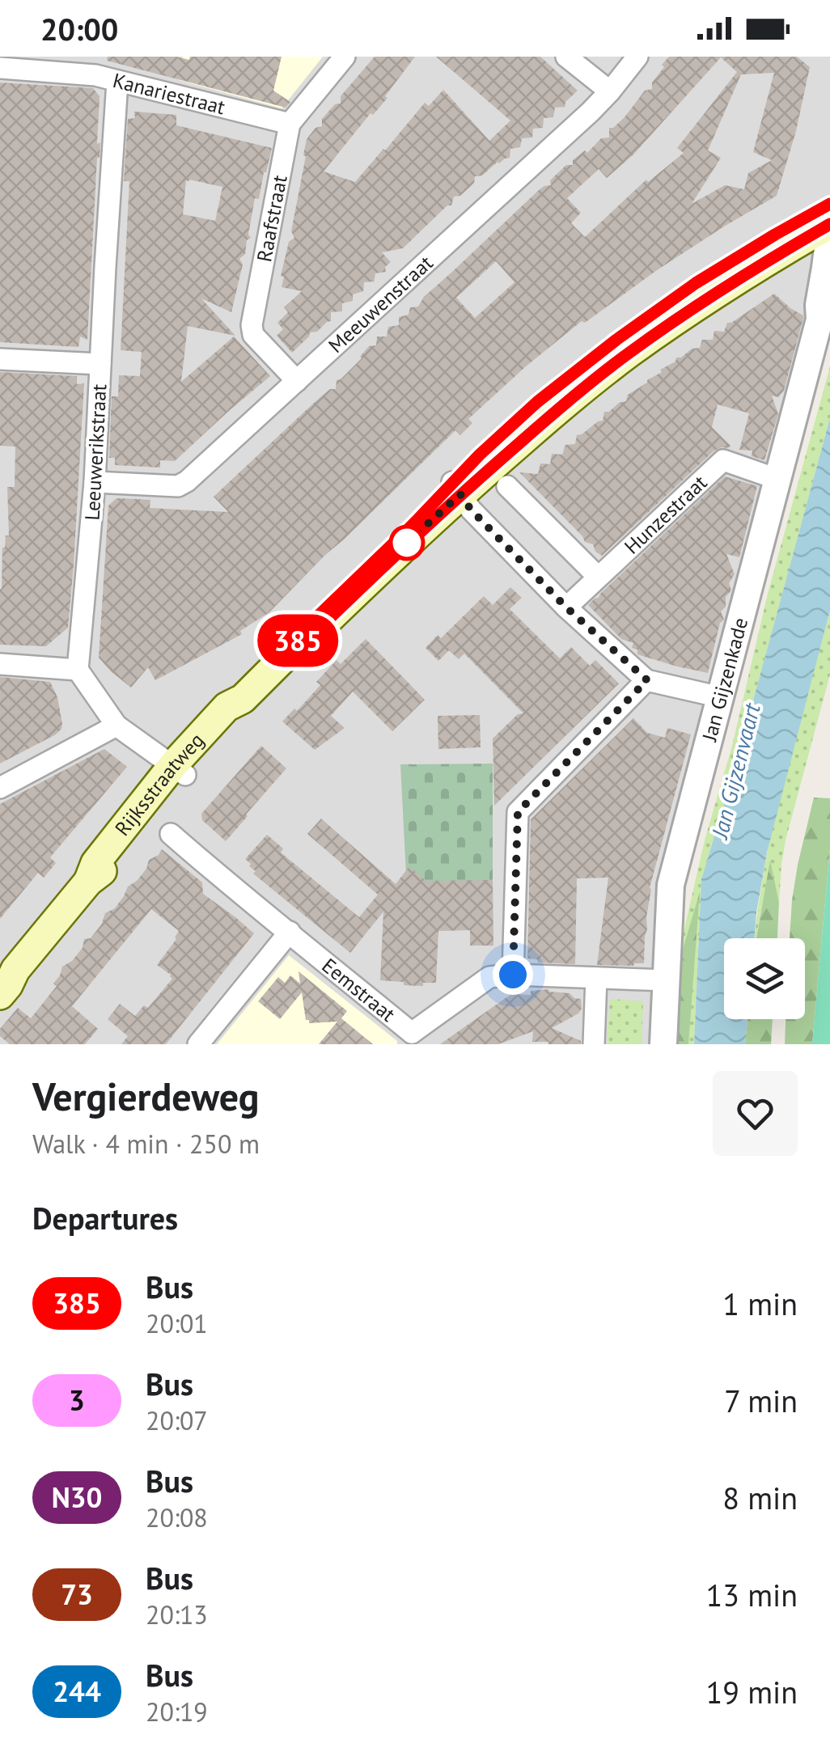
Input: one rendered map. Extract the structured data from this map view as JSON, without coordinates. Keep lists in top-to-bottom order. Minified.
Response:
{"streets":{"main road":["Rijksstraatweg"],"street":["Kanariestraat","Raafstraat","Meeuwenstraat","Leeuwerikstraat","Hunzestraat","Jan Gijzenkade","Eemstraat"]},"crossings":[["Kanariestraat","Raafstraat"],["Kanariestraat","Leeuwerikstraat"],["Raafstraat","Meeuwenstraat"],["Meeuwenstraat","Leeuwerikstraat"],["Hunzestraat","Jan Gijzenkade"],["Jan Gijzenkade","Rijksstraatweg"],["Jan Gijzenkade","Eemstraat"]],"water":["Jan Gijzenvaart"],"lines":["bus line 385"],"page":{"status":"20:00","on_map":"385","heading":[["Vergierdeweg","Walk · 4 min · 250 m"],"Departures"],"list":[{"mark":"385","name":"Bus","note":"20:01","value":"1 min"},{"mark":"3","name":"Bus","note":"20:07","value":"7 min"},{"mark":"N30","name":"Bus","note":"20:08","value":"8 min"},{"mark":"73","name":"Bus","note":"20:13","value":"13 min"},{"mark":"244","name":"Bus","note":"20:19","value":"19 min"}]}}
